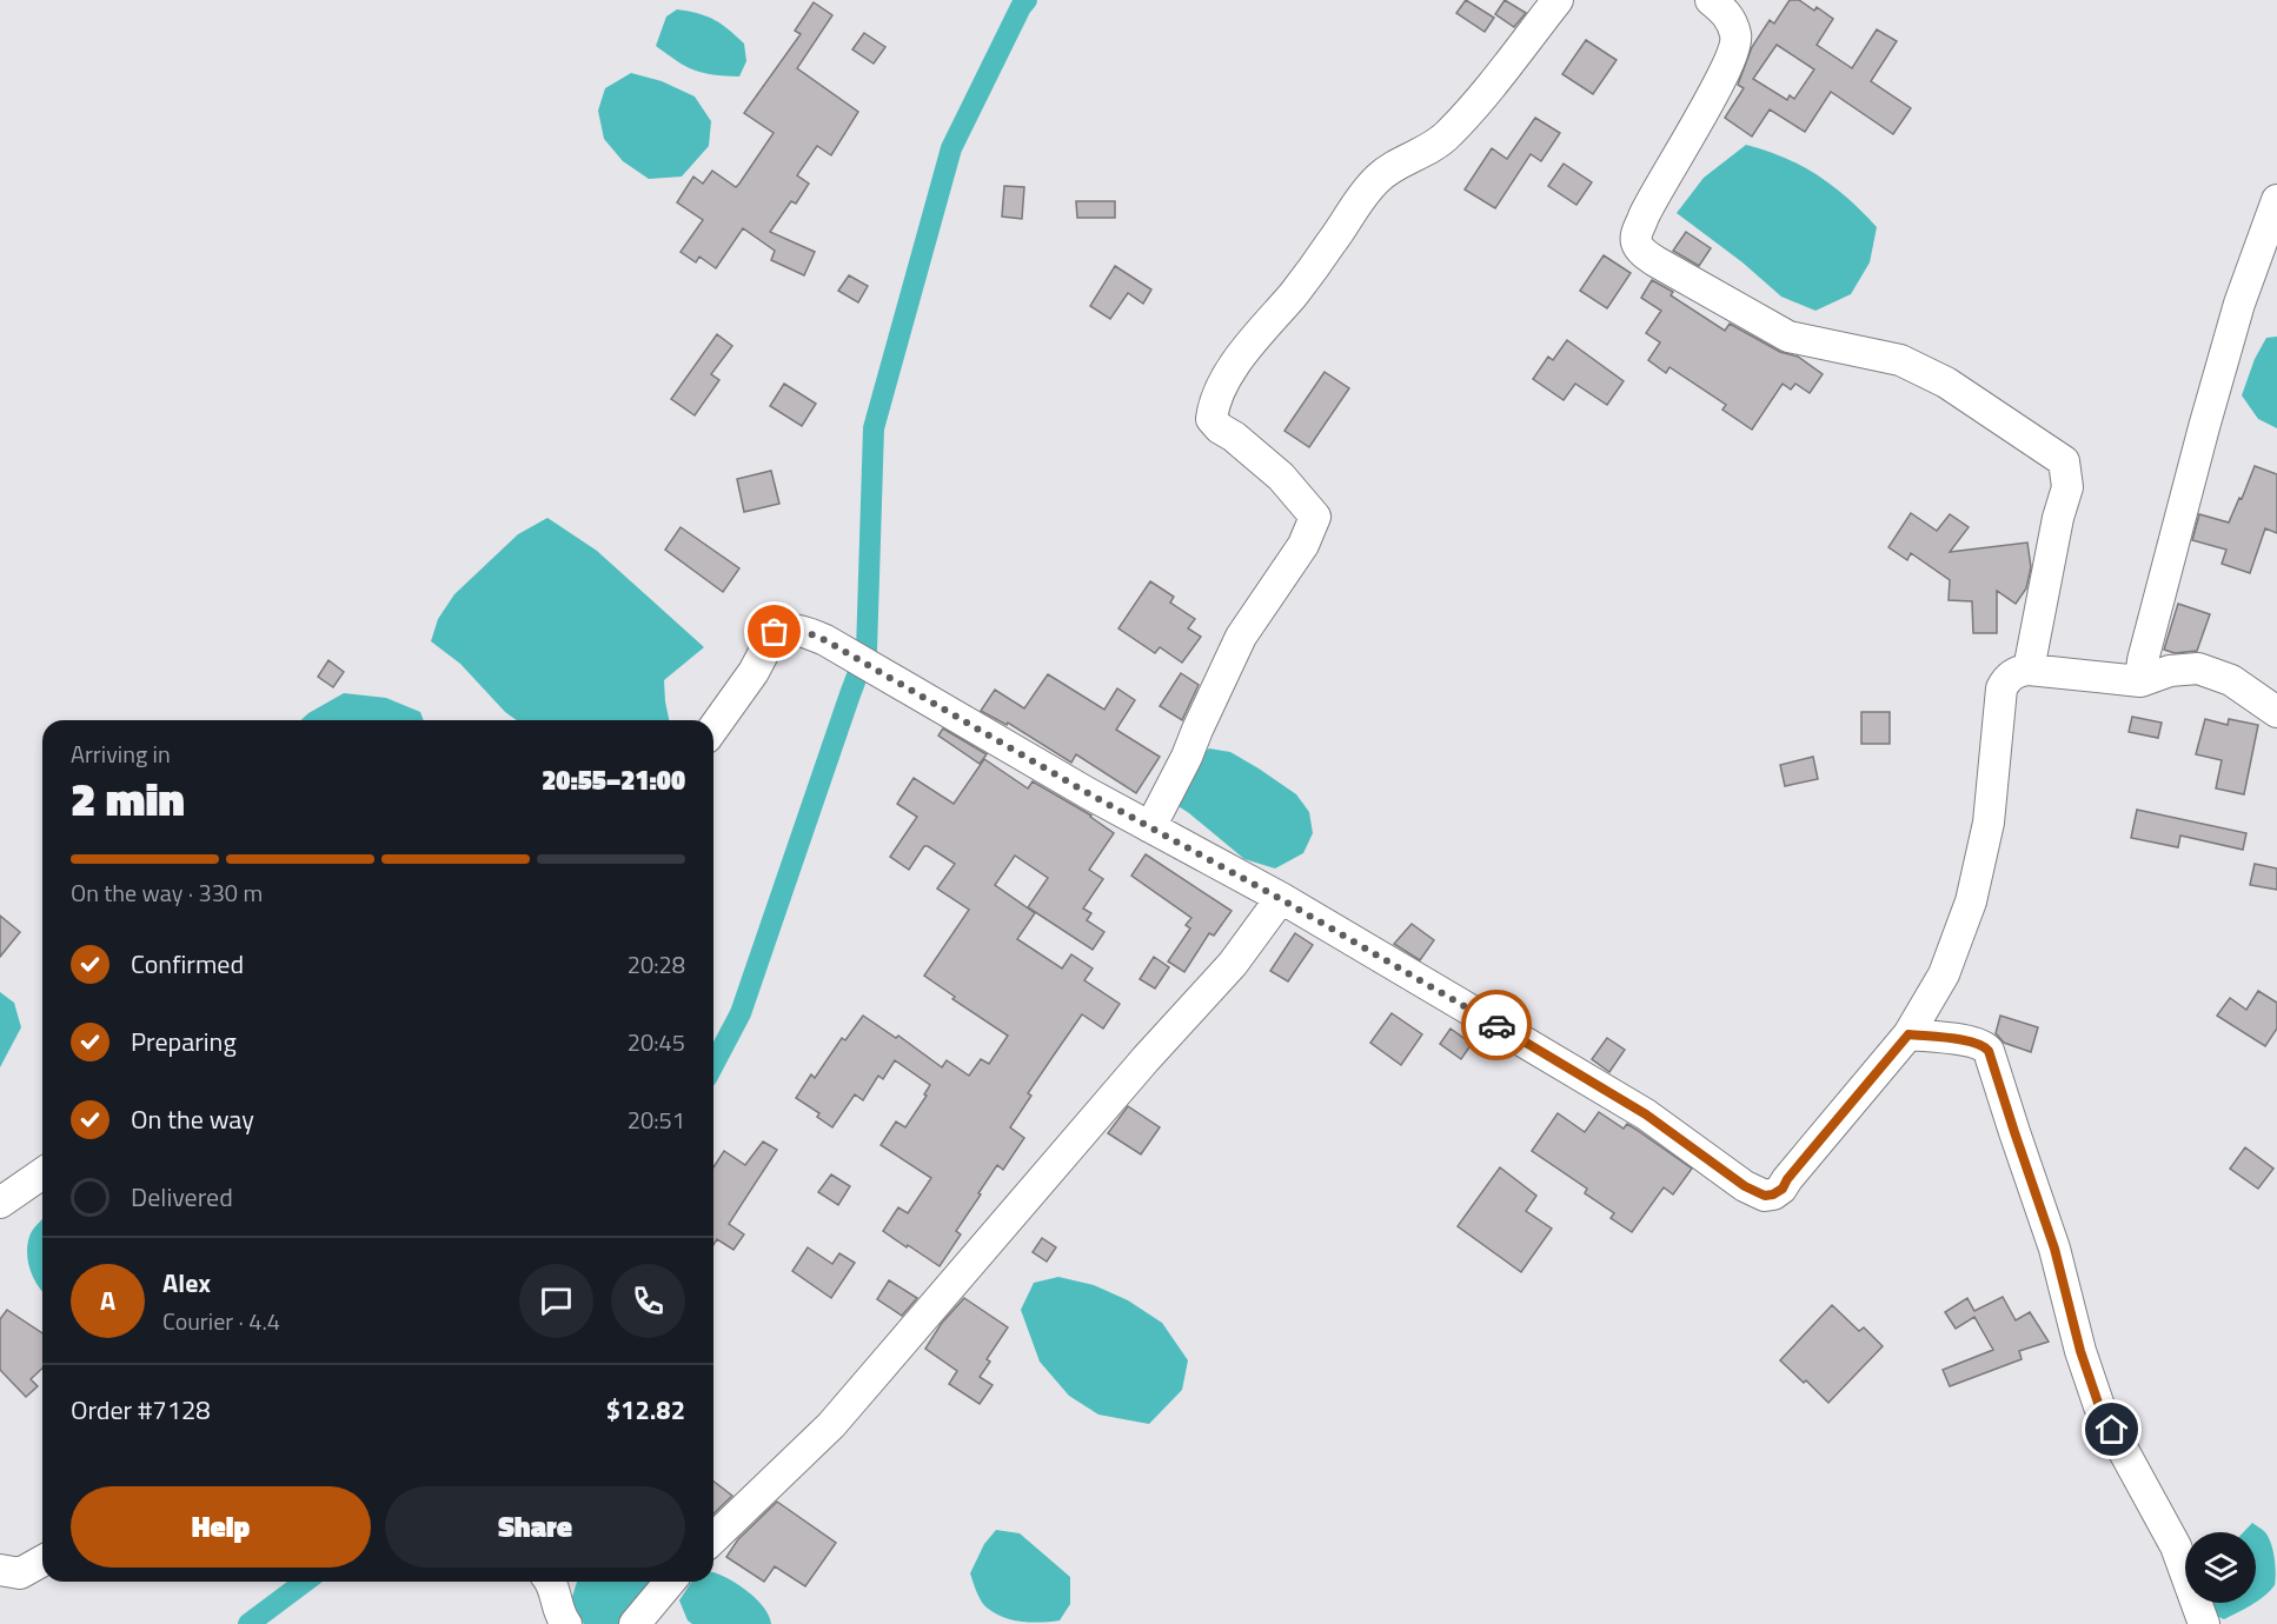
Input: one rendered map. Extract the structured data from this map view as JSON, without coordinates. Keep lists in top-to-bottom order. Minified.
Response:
{"page":{"heading":["2 min","Arriving in","20:55–21:00"],"panel":["Alex","Courier · 4.4","Order #7128","$12.82"],"bar":"On the way · 330 m","list":[["Confirmed","20:28"],["Preparing","20:45"],["On the way","20:51"],"Delivered"],"round":"A","buttons":["Help","Share"]}}
